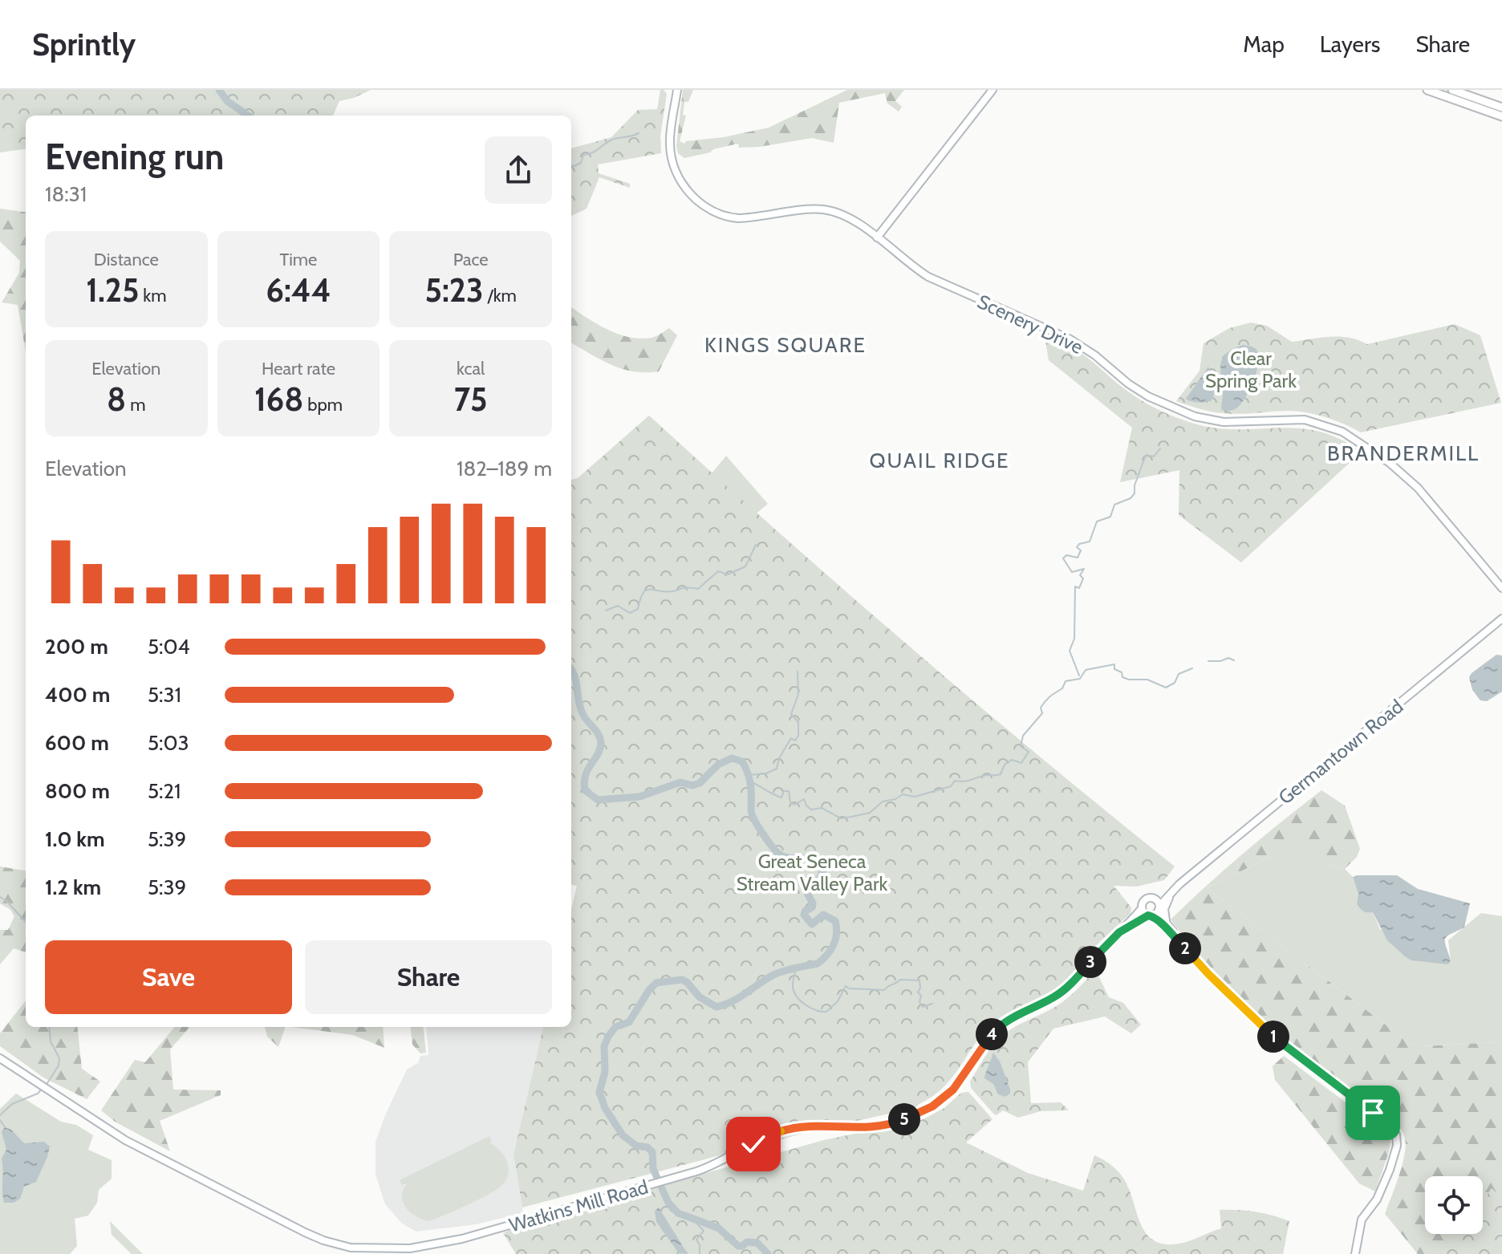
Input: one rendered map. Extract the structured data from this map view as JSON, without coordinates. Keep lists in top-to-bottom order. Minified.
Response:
{"streets":{"street":["Scenery Drive","Germantown Road","Watkins Mill Road"]},"crossings":[["Germantown Road","Watkins Mill Road"]],"districts":["KINGS SQUARE","BRANDERMILL","QUAIL RIDGE"],"parks":["Clear Spring Park","Great Seneca Stream Valley Park"],"page":{"header":"Sprintly","nav":["Map","Layers","Share"],"heading":["Evening run","18:31"],"stats":[["Distance","1.25 km"],["Time","6:44"],["Pace","5:23 /km"],["Elevation","8 m"],["Heart rate","168 bpm"],["kcal","75"]],"chart":["Elevation","182–189 m"],"list":[{"name":"200 m","note":"5:04"},{"name":"400 m","note":"5:31"},{"name":"600 m","note":"5:03"},{"name":"800 m","note":"5:21"},{"name":"1.0 km","note":"5:39"},{"name":"1.2 km","note":"5:39"}],"buttons":["Save","Share"],"pins":["2","3","4","1","5"]}}
